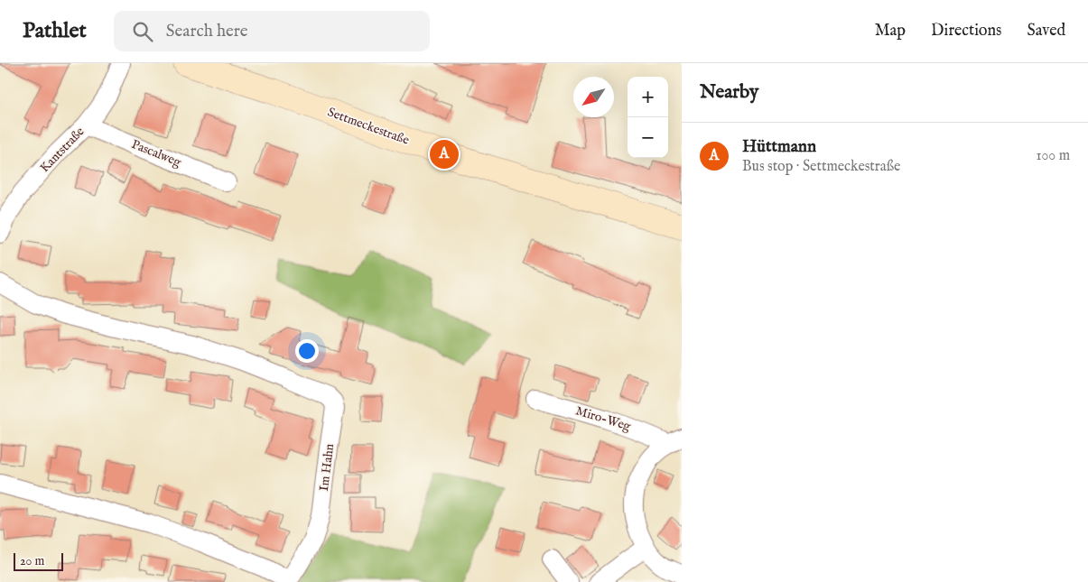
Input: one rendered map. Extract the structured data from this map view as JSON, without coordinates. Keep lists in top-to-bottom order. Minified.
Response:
{"streets":{"street":["Settmeckestraße","Kantstraße","Pascalweg","Miro-Weg","Im Hahn"]},"crossings":[["Kantstraße","Pascalweg"]],"scale_bar":"20 m","north":"bottom left","page":{"header":"Pathlet","search":"Search here","nav":["Map","Directions","Saved"],"heading":"Nearby","map_buttons":["+","−"],"list":[{"mark":"A","name":"Hüttmann","note":"Bus stop · Settmeckestraße","value":"100 m"}],"pins":"A","scale":"20 m"}}
